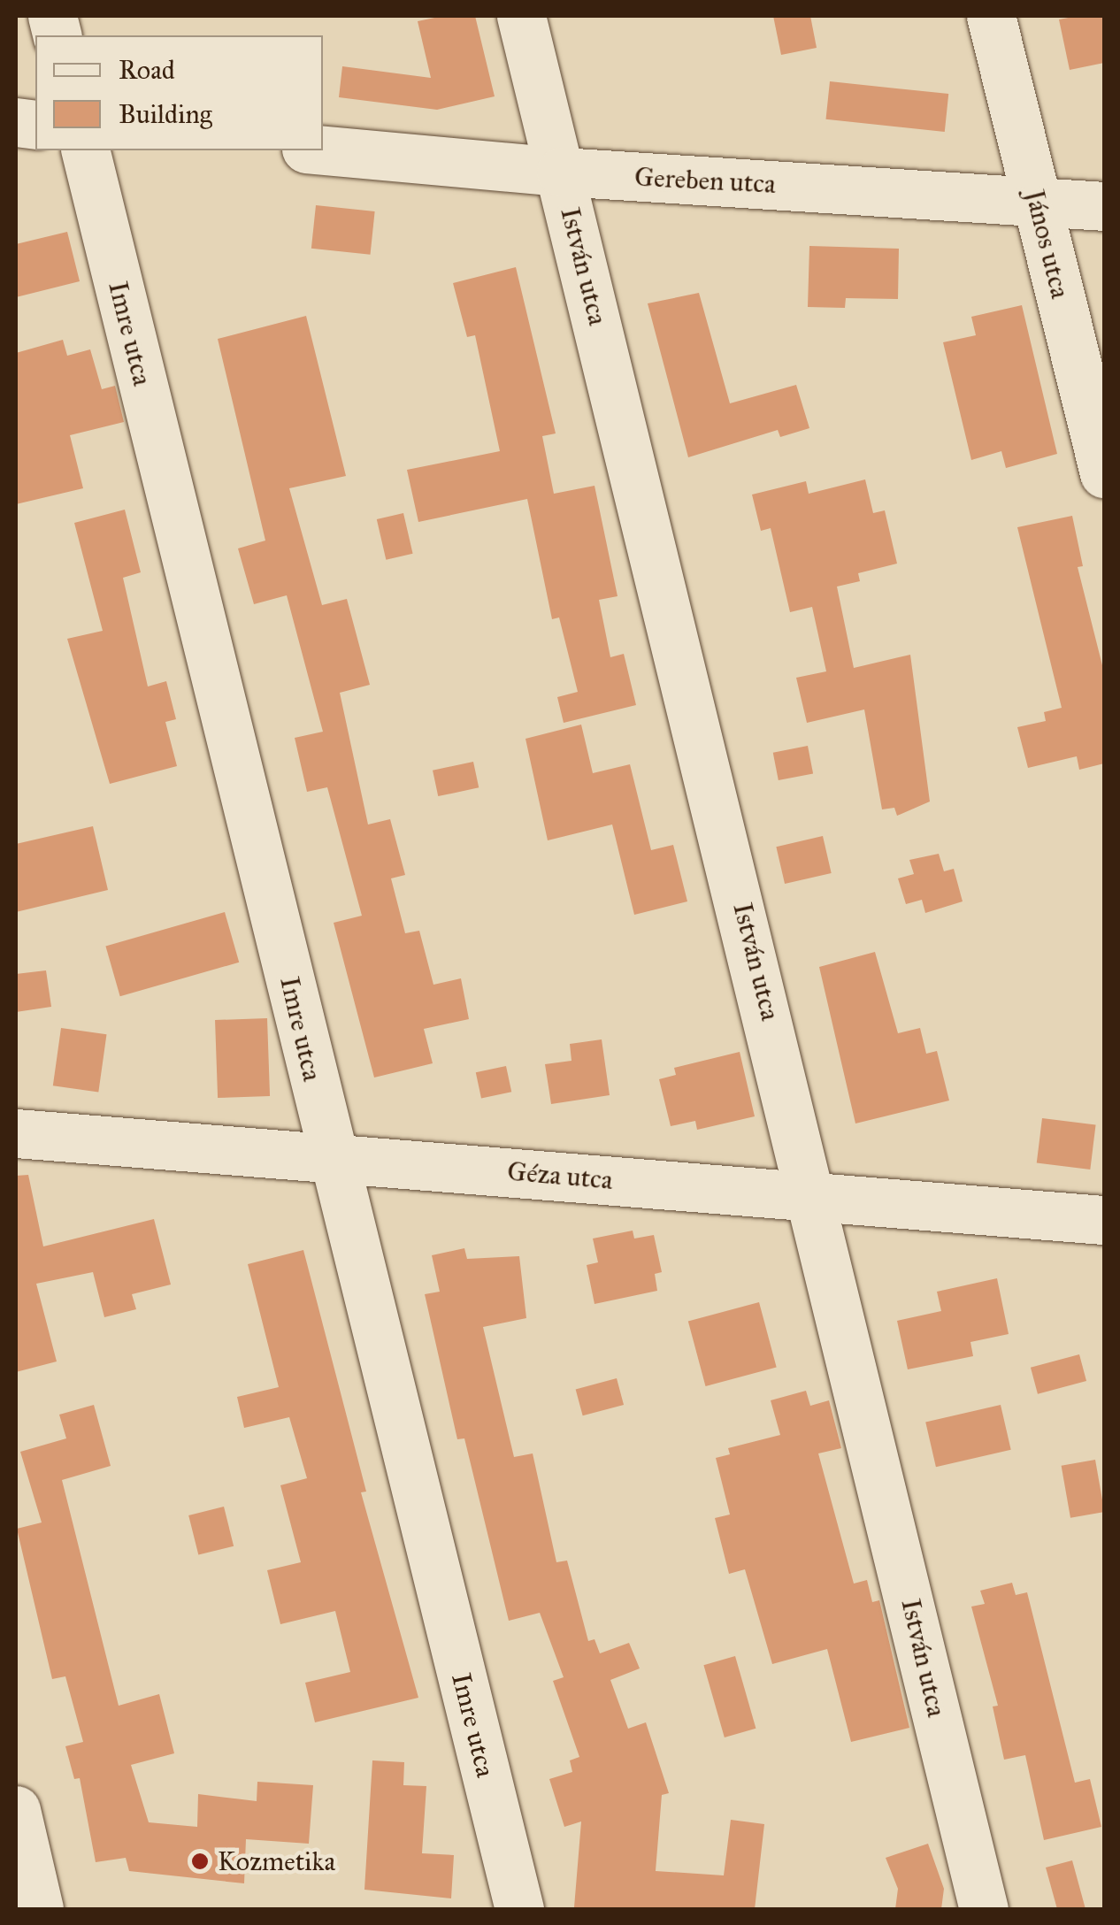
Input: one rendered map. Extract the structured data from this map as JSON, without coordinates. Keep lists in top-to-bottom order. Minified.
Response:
{"streets":{"street":["Gereben utca","János utca","István utca","Imre utca","Géza utca"]},"crossings":[["Gereben utca","János utca"],["Gereben utca","István utca"],["István utca","Géza utca"],["Imre utca","Géza utca"]],"places":["Kozmetika"],"legend":["Road","Building"]}
